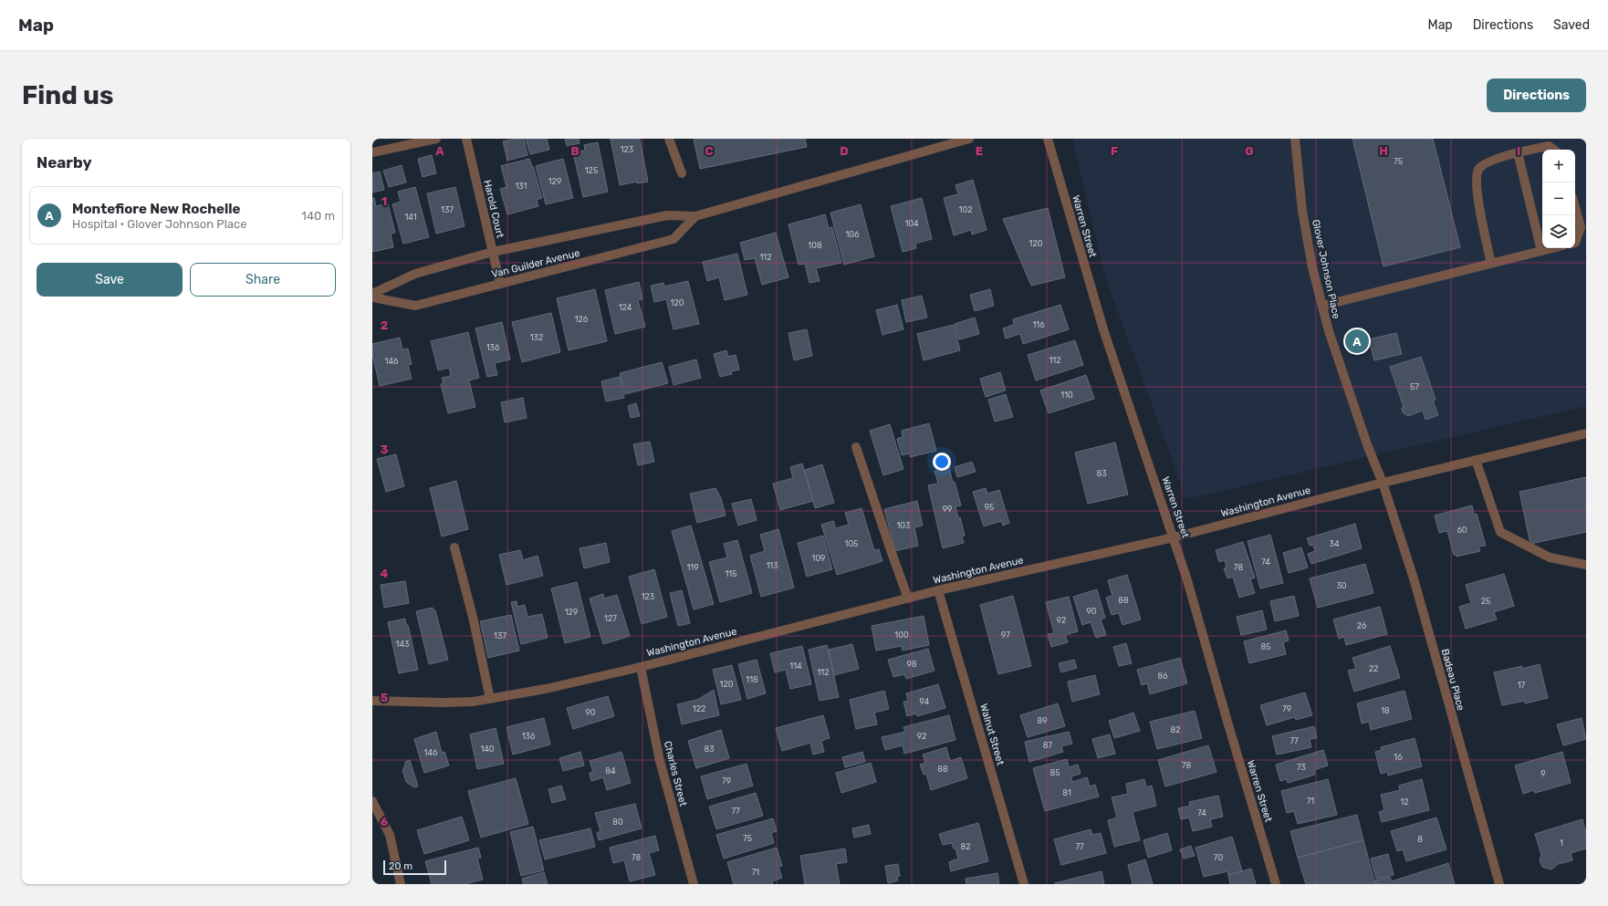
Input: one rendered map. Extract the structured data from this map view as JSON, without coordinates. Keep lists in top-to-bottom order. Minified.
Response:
{"streets":{"street":["Harold Court","Warren Street","Van Guilder Avenue","Glover Johnson Place","Washington Avenue","Badeau Place","Walnut Street","Charles Street"]},"crossings":[["Harold Court","Van Guilder Avenue"],["Warren Street","Washington Avenue"],["Glover Johnson Place","Washington Avenue"],["Glover Johnson Place","Badeau Place"],["Washington Avenue","Badeau Place"],["Washington Avenue","Walnut Street"],["Washington Avenue","Charles Street"]],"house_numbers":["123","75","125","129","131","137","102","141","104","106","120","108","112","120","124","126","116","132","136","112","146","57","110","83","95","99","103","60","105","34","109","74","113","119","78","115","30","123","88","25","90","129","127","92","26","100","97","137","143","85","98","114","22","112","86","118","120","17","94","122","79","18","90","89","82","136","92","77","87","140","83","146","16","78","73","88","84","85","9","79","81","71","12","77","74","80","75","8","1","82","77","78","70","71"],"scale_bar":"20 m","page":{"header":"Map","nav":["Map","Directions","Saved"],"buttons":["Directions",["Save","Share"]],"title":"Find us","heading":"Nearby","map_buttons":["+","−"],"list":[{"mark":"A","name":"Montefiore New Rochelle","note":"Hospital · Glover Johnson Place","value":"140 m"}],"pins":"A","scale":"20 m"},"grid":{"columns":["A","B","C","D","E","F","G","H","I"],"rows":["1","2","3","4","5","6"]}}
